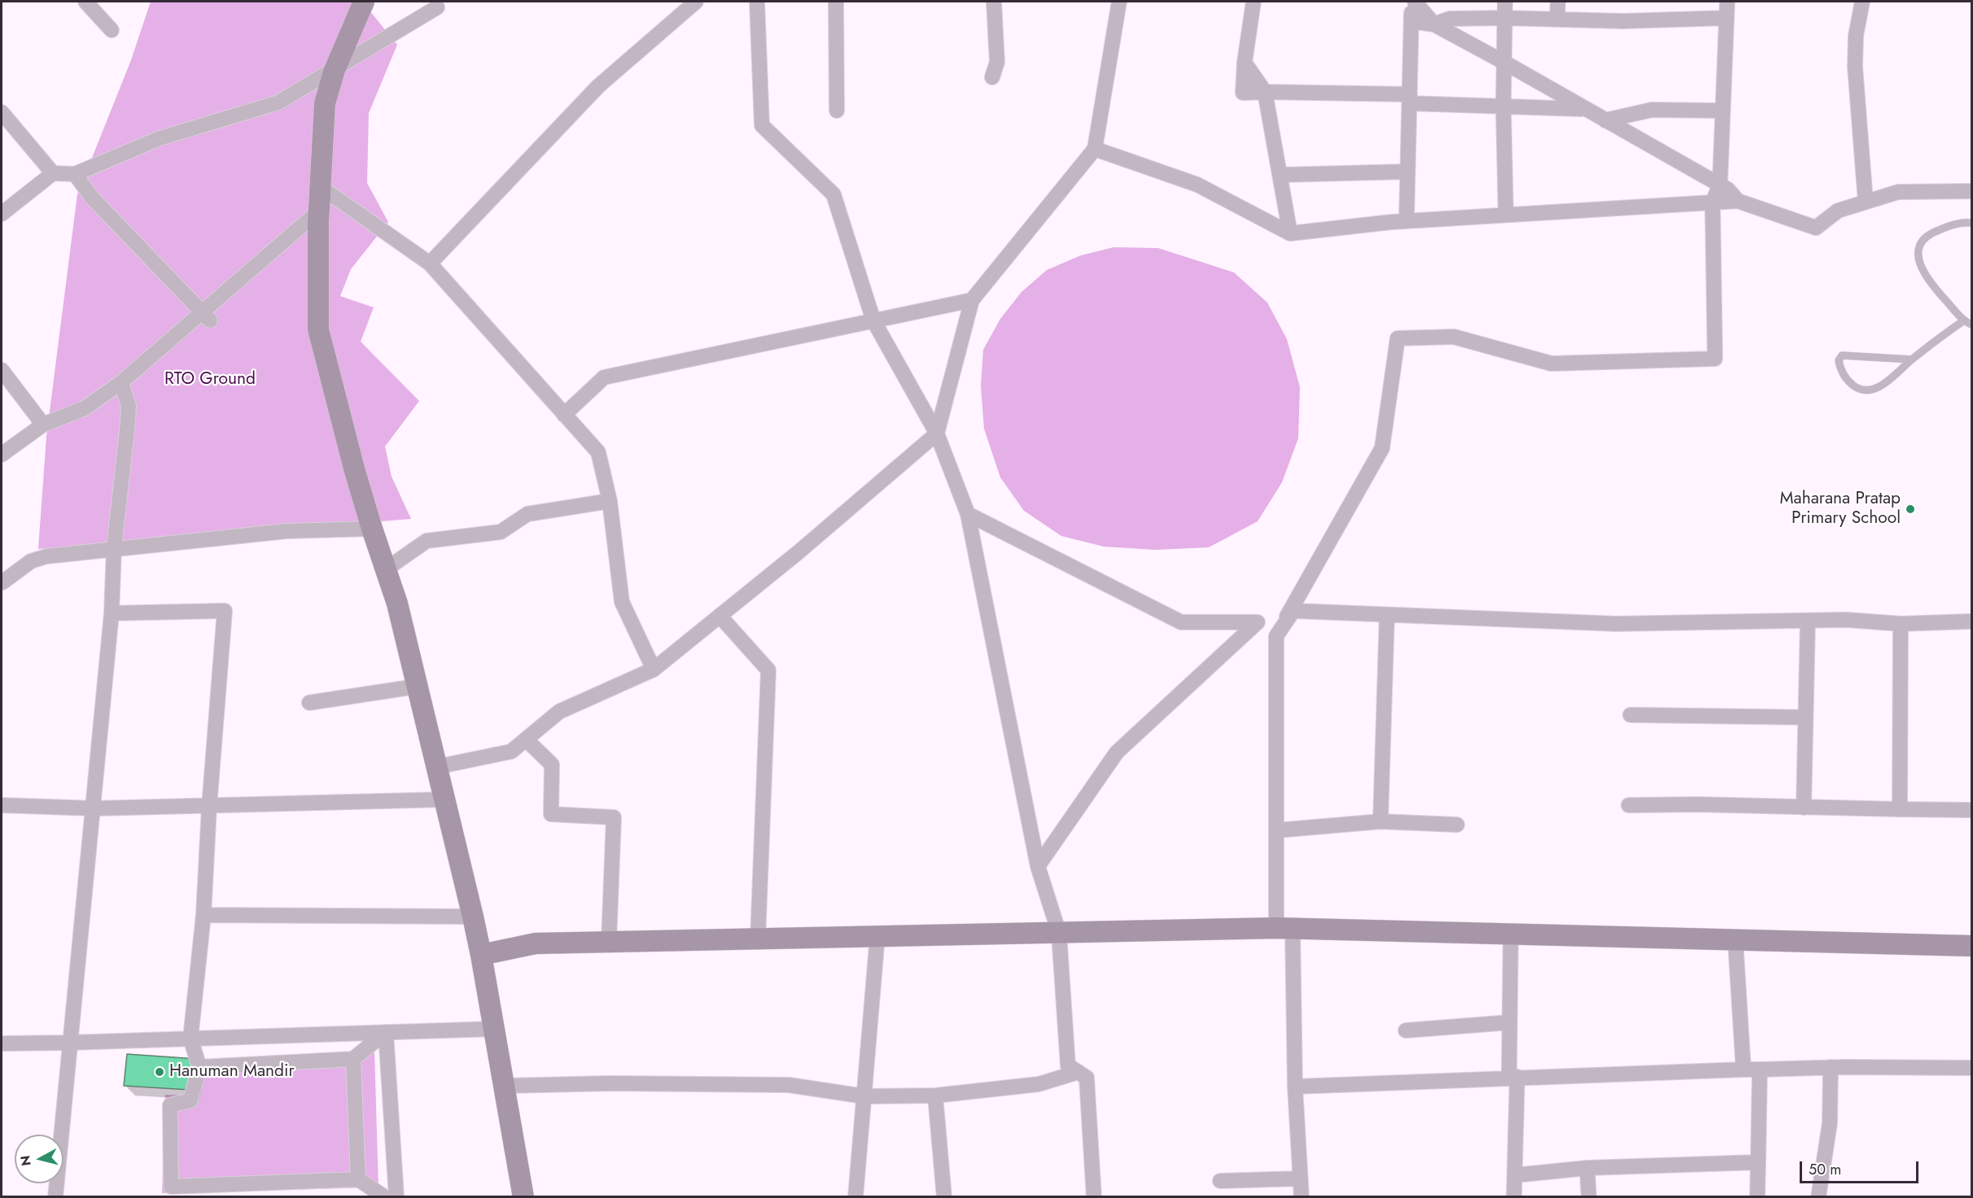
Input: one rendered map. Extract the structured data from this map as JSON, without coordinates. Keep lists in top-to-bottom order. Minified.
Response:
{"parks":["RTO Ground"],"places":["Maharana Pratap Primary School","Hanuman Mandir"],"scale_bar":"50 m","north":"left"}
